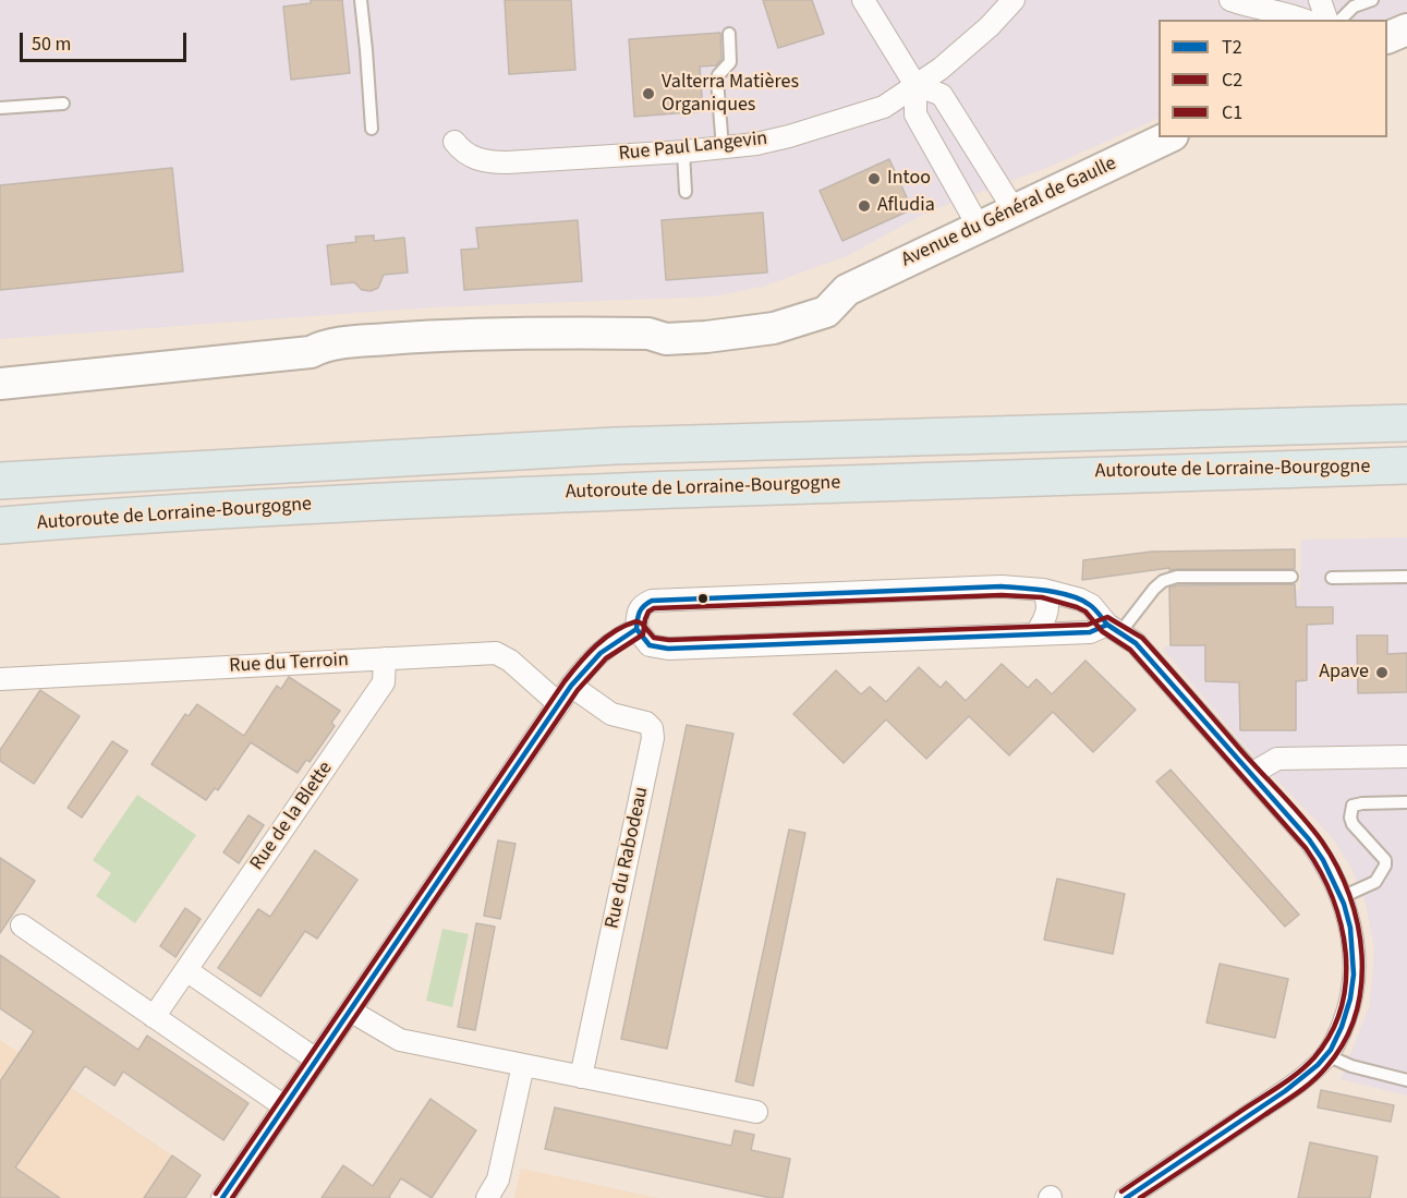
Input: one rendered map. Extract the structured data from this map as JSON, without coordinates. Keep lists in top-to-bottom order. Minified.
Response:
{"streets":{"highway":["Autoroute de Lorraine-Bourgogne"],"main road":["Avenue du Général de Gaulle"],"street":["Rue Paul Langevin","Rue du Terroin","Rue de la Blette","Rue du Rabodeau"]},"crossings":[["Rue du Terroin","Rue de la Blette"],["Rue du Terroin","Rue du Rabodeau"]],"places":["Valterra Matières Organiques","Intoo","Afludia","Apave"],"lines":["transit line T2","transit line C2","transit line C1"],"legend":["T2","C2","C1"],"scale_bar":"50 m"}
